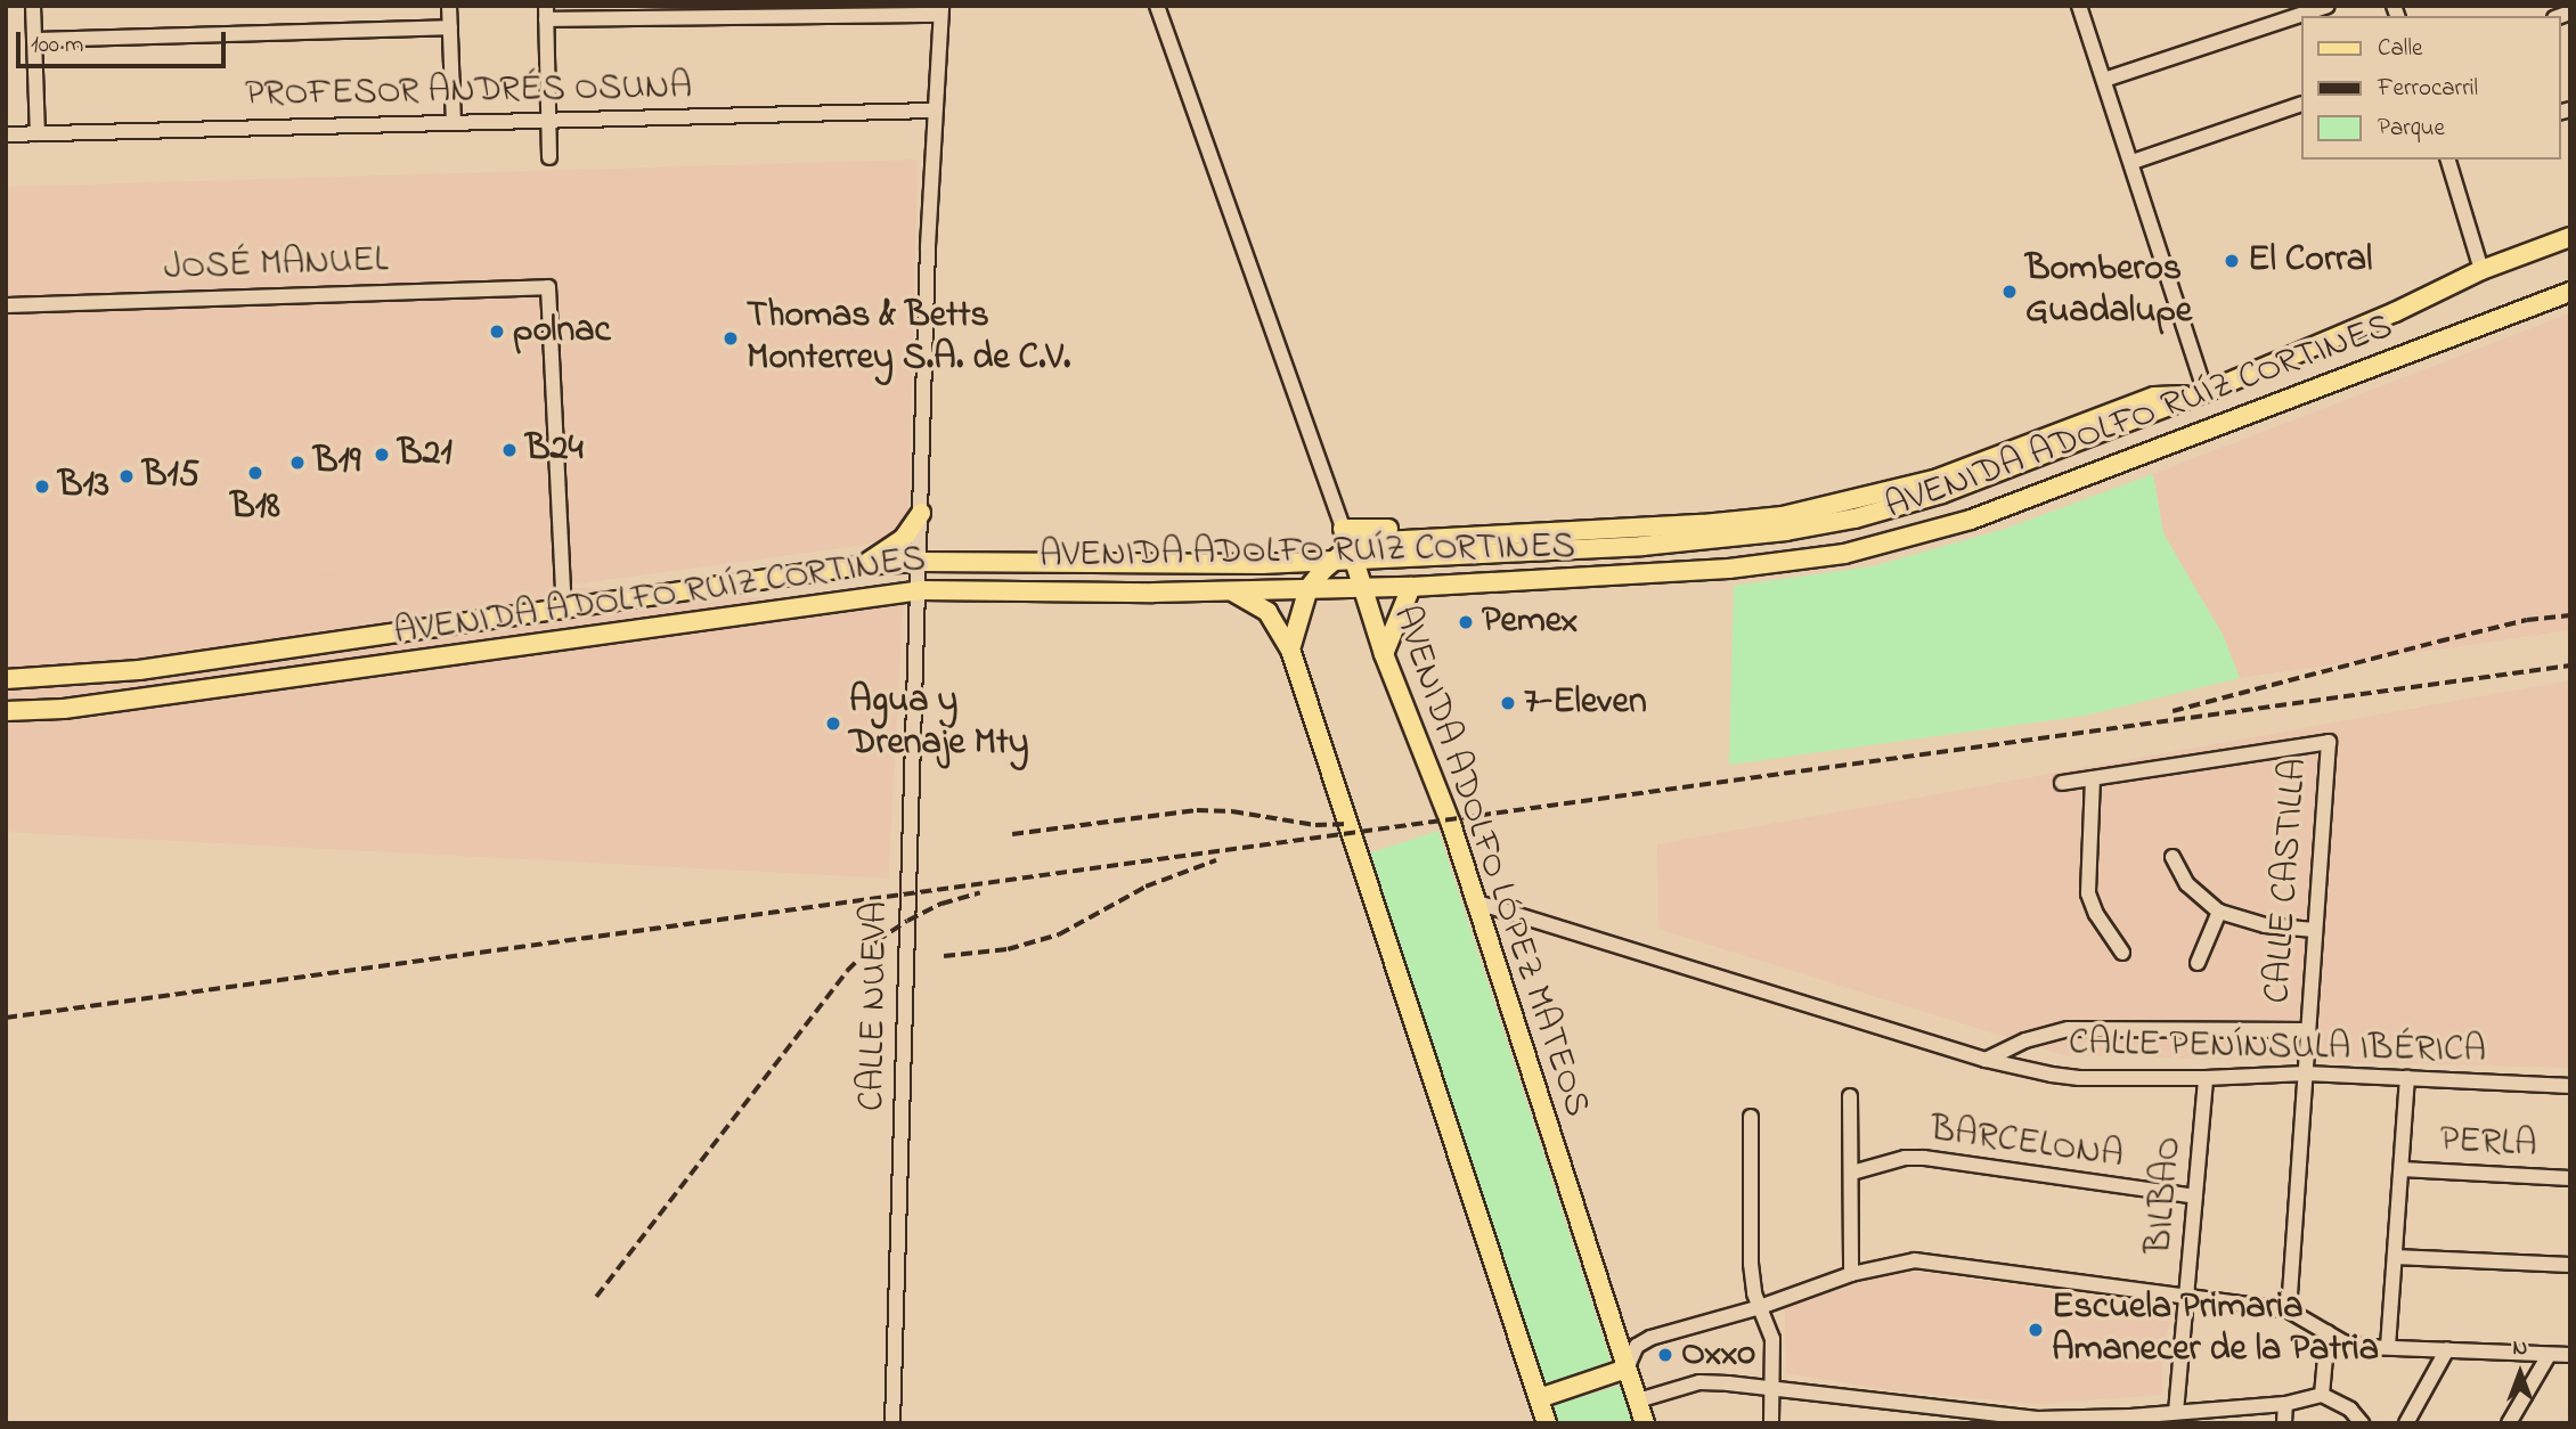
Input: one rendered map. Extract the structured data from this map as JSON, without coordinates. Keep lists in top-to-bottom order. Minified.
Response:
{"streets":{"main road":["AVENIDA ADOLFO RUÍZ CORTINES","AVENIDA ADOLFO LÓPEZ MATEOS"],"street":["PROFESOR ANDRÉS OSUNA","JOSÉ MANUEL","CALLE CASTILLA","CALLE NUEVA","CALLE PENÍNSULA IBÉRICA","BARCELONA","PERLA","BILBAO"]},"crossings":[["PROFESOR ANDRÉS OSUNA","CALLE NUEVA"],["JOSÉ MANUEL","AVENIDA ADOLFO RUÍZ CORTINES"],["AVENIDA ADOLFO RUÍZ CORTINES","AVENIDA ADOLFO LÓPEZ MATEOS"],["AVENIDA ADOLFO RUÍZ CORTINES","CALLE NUEVA"],["AVENIDA ADOLFO LÓPEZ MATEOS","CALLE PENÍNSULA IBÉRICA"],["CALLE CASTILLA","CALLE PENÍNSULA IBÉRICA"],["CALLE PENÍNSULA IBÉRICA","BILBAO"],["BARCELONA","BILBAO"]],"places":["El Corral","Bomberos Guadalupe","polnac","Thomas & Betts Monterrey S.A. de C.V.","B24","B21","B19","B18","B15","B13","Pemex","7-Eleven","Agua y Drenaje Mty","Escuela Primaria Amanecer de la Patria","Oxxo"],"legend":["Calle","Ferrocarril","Parque"],"scale_bar":"100 m","north":"top"}
